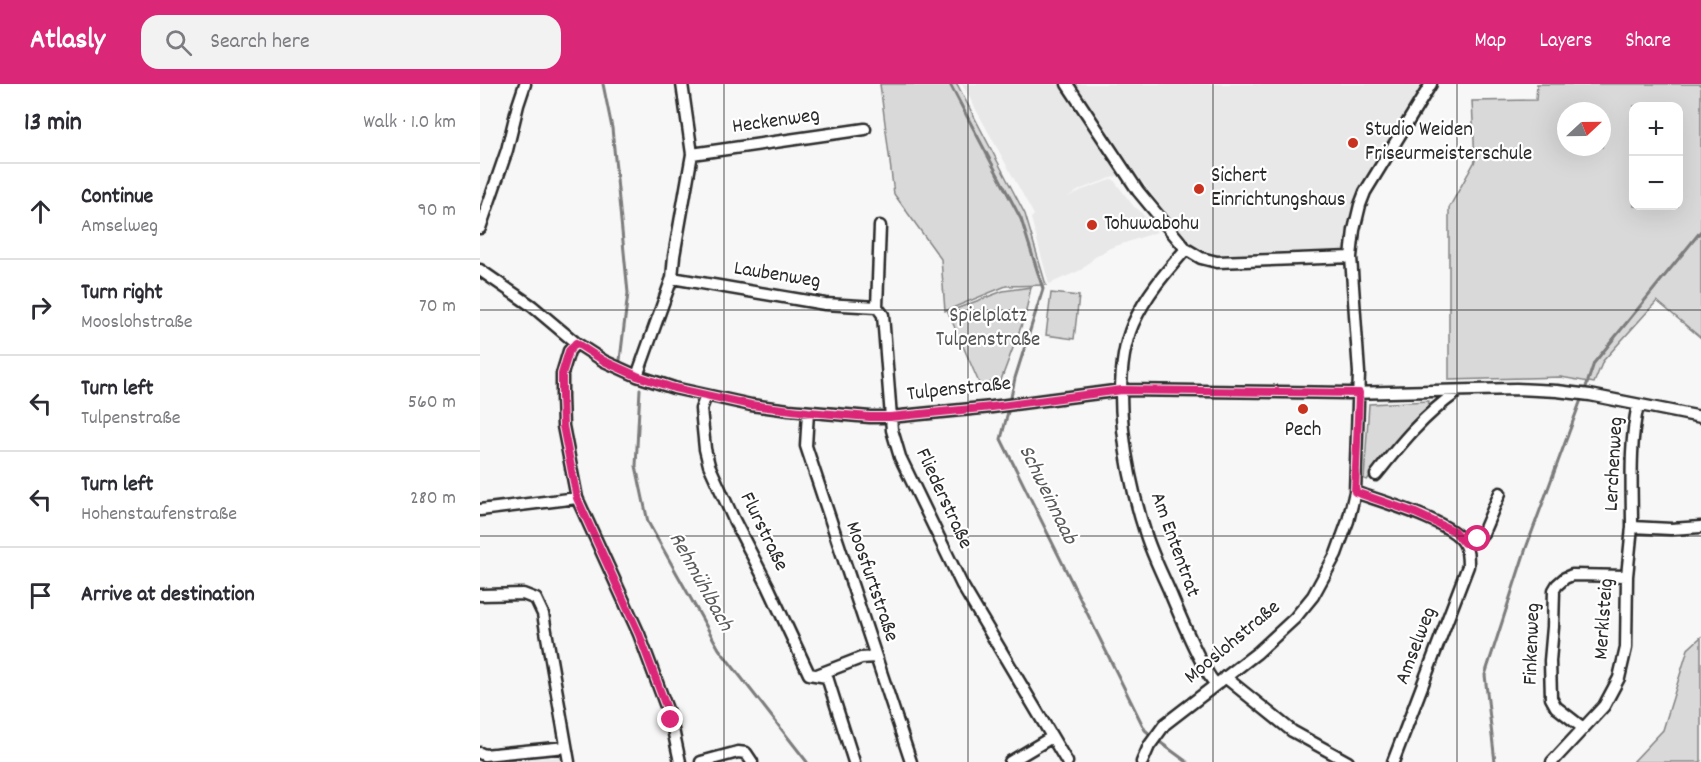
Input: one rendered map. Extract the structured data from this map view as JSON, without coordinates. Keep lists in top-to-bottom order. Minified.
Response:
{"streets":{"street":["Heckenweg","Laubenweg","Tulpenstraße","Lerchenweg","Fliederstraße","Flurstraße","Am Ententrat","Moosfurtstraße","Merklsteig","Mooslohstraße","Finkenweg","Amselweg"]},"crossings":[["Laubenweg","Fliederstraße"],["Tulpenstraße","Fliederstraße"],["Tulpenstraße","Flurstraße"],["Tulpenstraße","Am Ententrat"],["Tulpenstraße","Moosfurtstraße"],["Tulpenstraße","Mooslohstraße"],["Lerchenweg","Merklsteig"],["Am Ententrat","Mooslohstraße"],["Merklsteig","Finkenweg"]],"water":["Schweinnaab","Rehmühlbach"],"parks":["Spielplatz Tulpenstraße"],"places":["Studio Weiden Friseurmeisterschule","Sichert Einrichtungshaus","Tohuwabohu","Pech"],"north":"right","page":{"header":"Atlasly","search":"Search here","nav":["Map","Layers","Share"],"heading":["13 min","Walk · 1.0 km"],"map_buttons":["+","−"],"list":[["Continue","Amselweg","90 m"],["Turn right","Mooslohstraße","70 m"],["Turn left","Tulpenstraße","560 m"],["Turn left","Hohenstaufenstraße","280 m"],"Arrive at destination"]}}
